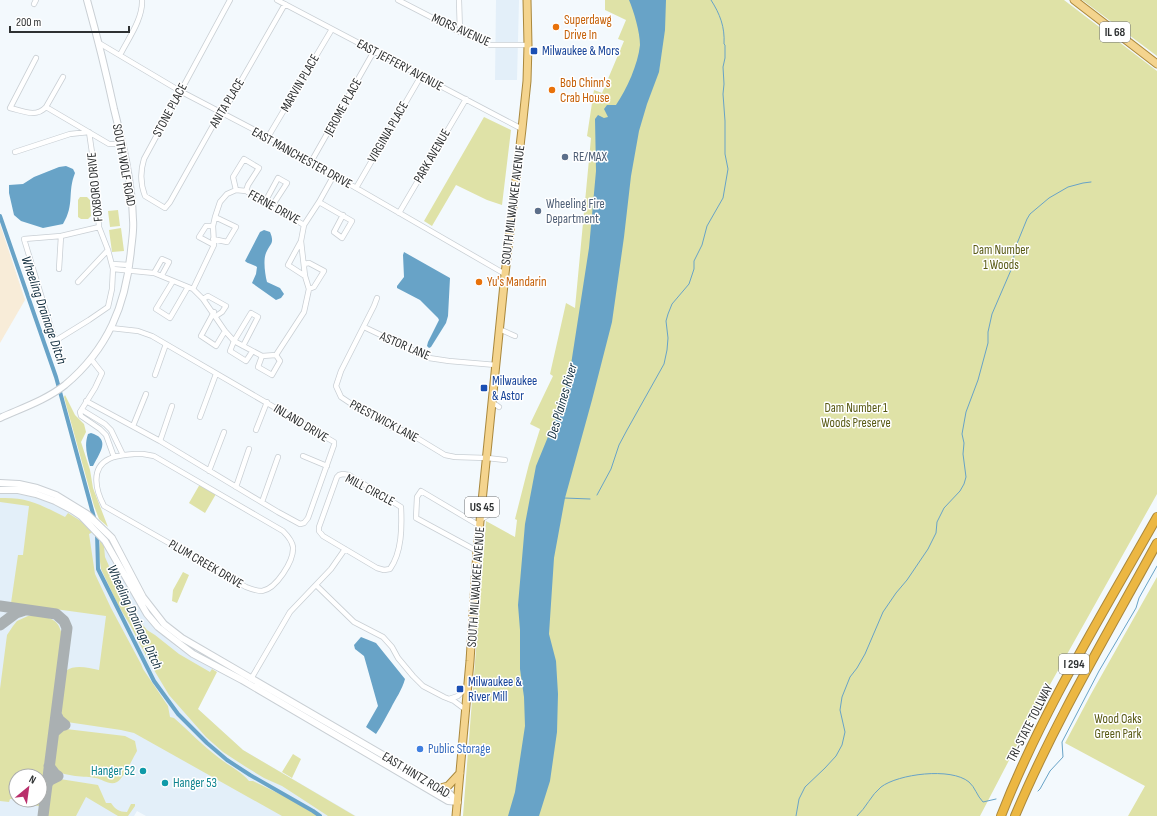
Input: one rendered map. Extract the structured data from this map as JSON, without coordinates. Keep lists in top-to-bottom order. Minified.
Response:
{"streets":{"highway":["I 294","TRI-STATE TOLLWAY"],"main road":["IL 68","SOUTH WOLF ROAD","SOUTH MILWAUKEE AVENUE","US 45","EAST HINTZ ROAD"],"street":["MORS AVENUE","EAST JEFFERY AVENUE","MARVIN PLACE","ANITA PLACE","JEROME PLACE","STONE PLACE","VIRGINIA PLACE","PARK AVENUE","EAST MANCHESTER DRIVE","FOXBORO DRIVE","FERNE DRIVE","ASTOR LANE","PRESTWICK LANE","INLAND DRIVE","MILL CIRCLE","PLUM CREEK DRIVE"]},"crossings":[["MORS AVENUE","SOUTH MILWAUKEE AVENUE"],["EAST JEFFERY AVENUE","MARVIN PLACE"],["EAST JEFFERY AVENUE","ANITA PLACE"],["EAST JEFFERY AVENUE","JEROME PLACE"],["EAST JEFFERY AVENUE","VIRGINIA PLACE"],["EAST JEFFERY AVENUE","PARK AVENUE"],["EAST JEFFERY AVENUE","SOUTH MILWAUKEE AVENUE"],["MARVIN PLACE","EAST MANCHESTER DRIVE"],["ANITA PLACE","STONE PLACE"],["ANITA PLACE","EAST MANCHESTER DRIVE"],["JEROME PLACE","EAST MANCHESTER DRIVE"],["STONE PLACE","EAST MANCHESTER DRIVE"],["VIRGINIA PLACE","EAST MANCHESTER DRIVE"],["PARK AVENUE","EAST MANCHESTER DRIVE"],["EAST MANCHESTER DRIVE","SOUTH WOLF ROAD"],["EAST MANCHESTER DRIVE","SOUTH MILWAUKEE AVENUE"],["SOUTH WOLF ROAD","INLAND DRIVE"],["SOUTH MILWAUKEE AVENUE","ASTOR LANE"],["SOUTH MILWAUKEE AVENUE","PRESTWICK LANE"],["SOUTH MILWAUKEE AVENUE","EAST HINTZ ROAD"],["ASTOR LANE","PRESTWICK LANE"]],"water":["Wheeling Drainage Ditch","Des Plaines River"],"parks":["Dam Number 1 Woods","Dam Number 1 Woods Preserve","Wood Oaks Green Park"],"places":{"other":["Superdawg Drive In","Bob Chinn's Crab House","RE/MAX","Wheeling Fire Department","Yu's Mandarin","Public Storage","Hanger 52","Hanger 53"],"transit":["Milwaukee & Mors","Milwaukee & Astor","Milwaukee & River Mill"]},"scale_bar":"200 m","north":"top right"}
